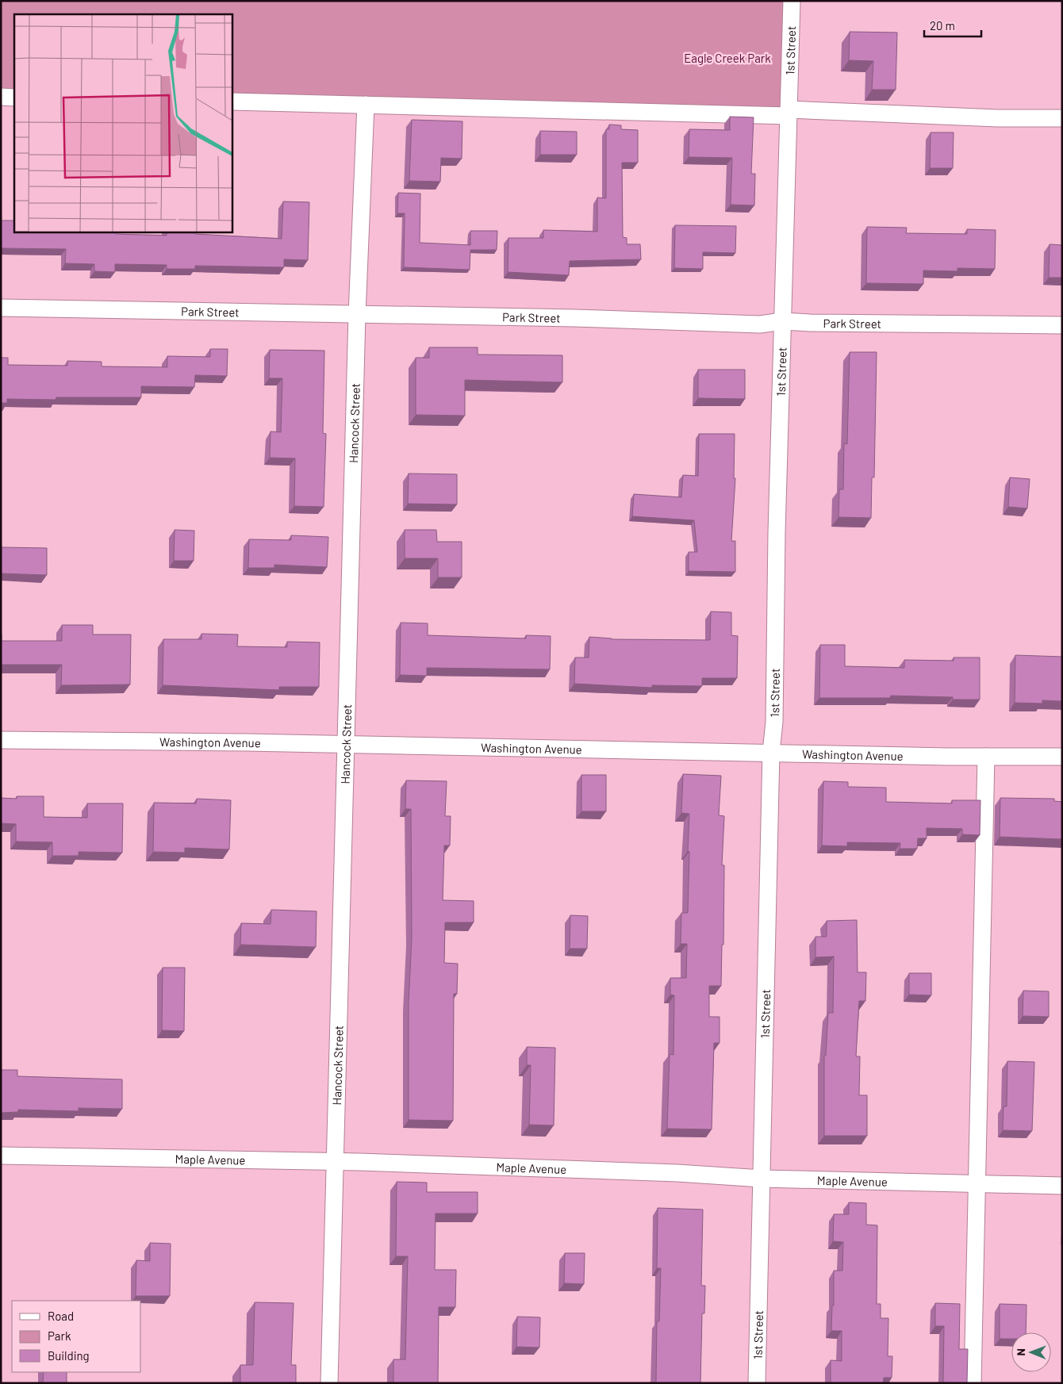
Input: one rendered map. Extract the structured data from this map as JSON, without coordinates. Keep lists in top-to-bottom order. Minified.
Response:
{"streets":{"street":["1st Street","Park Street","Hancock Street","Washington Avenue","Maple Avenue"]},"crossings":[["1st Street","Park Street"],["1st Street","Washington Avenue"],["1st Street","Maple Avenue"],["Park Street","Hancock Street"],["Hancock Street","Washington Avenue"],["Hancock Street","Maple Avenue"]],"parks":["Eagle Creek Park"],"legend":["Road","Park","Building"],"scale_bar":"20 m","north":"left"}
